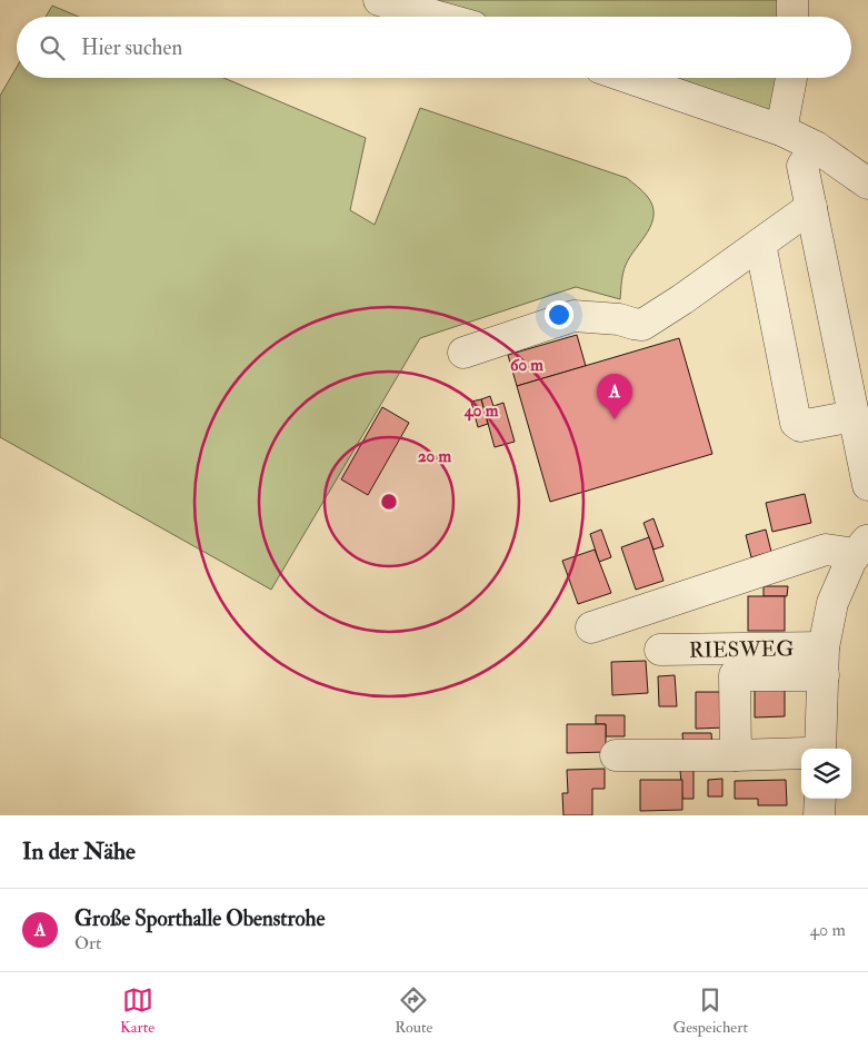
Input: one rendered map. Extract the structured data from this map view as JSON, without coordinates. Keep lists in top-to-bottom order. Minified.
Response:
{"streets":{"street":["RIESWEG"]},"page":{"search":"Hier suchen","pins":"A","heading":"In der Nähe","list":[{"mark":"A","name":"Große Sporthalle Obenstrohe","note":"Ort","value":"40 m"}],"nav":["Karte","Route","Gespeichert"]},"rings":["60 m","40 m","20 m"]}
